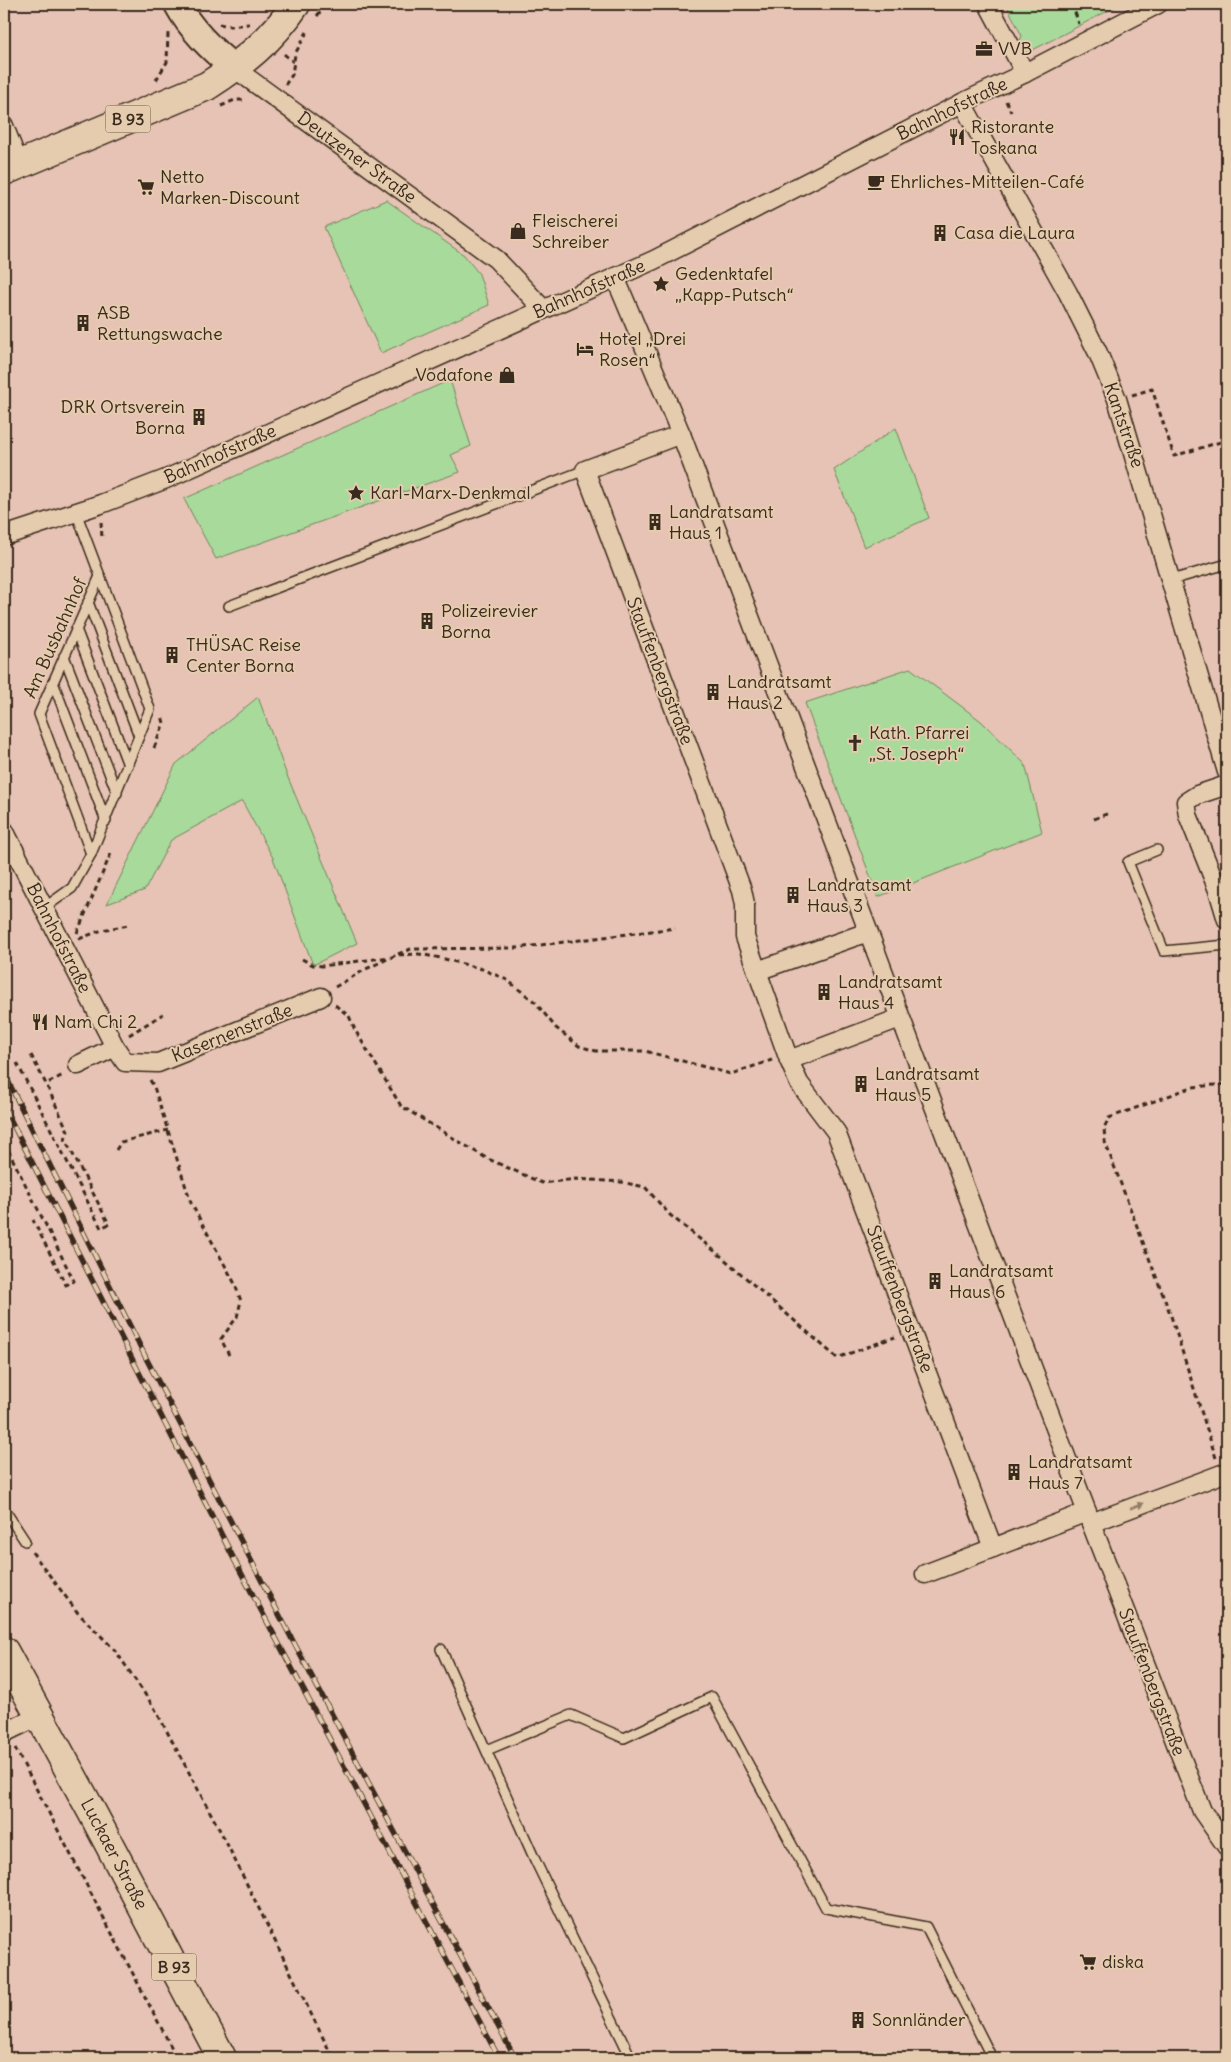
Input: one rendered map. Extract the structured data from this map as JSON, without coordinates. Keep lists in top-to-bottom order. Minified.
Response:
{"streets":{"main road":["B 93","Deutzener Straße","Luckaer Straße"],"street":["Bahnhofstraße","Kantstraße","Stauffenbergstraße","Kasernenstraße"],"lane":["Am Busbahnhof"]},"crossings":[["Bahnhofstraße","Deutzener Straße"],["Bahnhofstraße","Kantstraße"],["Bahnhofstraße","Am Busbahnhof"],["Bahnhofstraße","Stauffenbergstraße"],["Bahnhofstraße","Kasernenstraße"],["B 93","Deutzener Straße"]],"places":{"office":["VVB"],"restaurant":["Ristorante Toskana","Nam Chi 2"],"cafe":["Ehrliches-Mitteilen-Café"],"supermarket":["Netto Marken-Discount","diska"],"shop":["Fleischerei Schreiber","Vodafone"],"building":["Casa die Laura","ASB Rettungswache","DRK Ortsverein Borna","Landratsamt Haus 1","Polizeirevier Borna","THÜSAC Reise Center Borna","Landratsamt Haus 2","Landratsamt Haus 3","Landratsamt Haus 4","Landratsamt Haus 5","Landratsamt Haus 6","Landratsamt Haus 7","Sonnländer"],"place":["Gedenktafel „Kapp-Putsch“","Karl-Marx-Denkmal"],"hotel":["Hotel „Drei Rosen“"],"church":["Kath. Pfarrei „St. Joseph“"]}}
